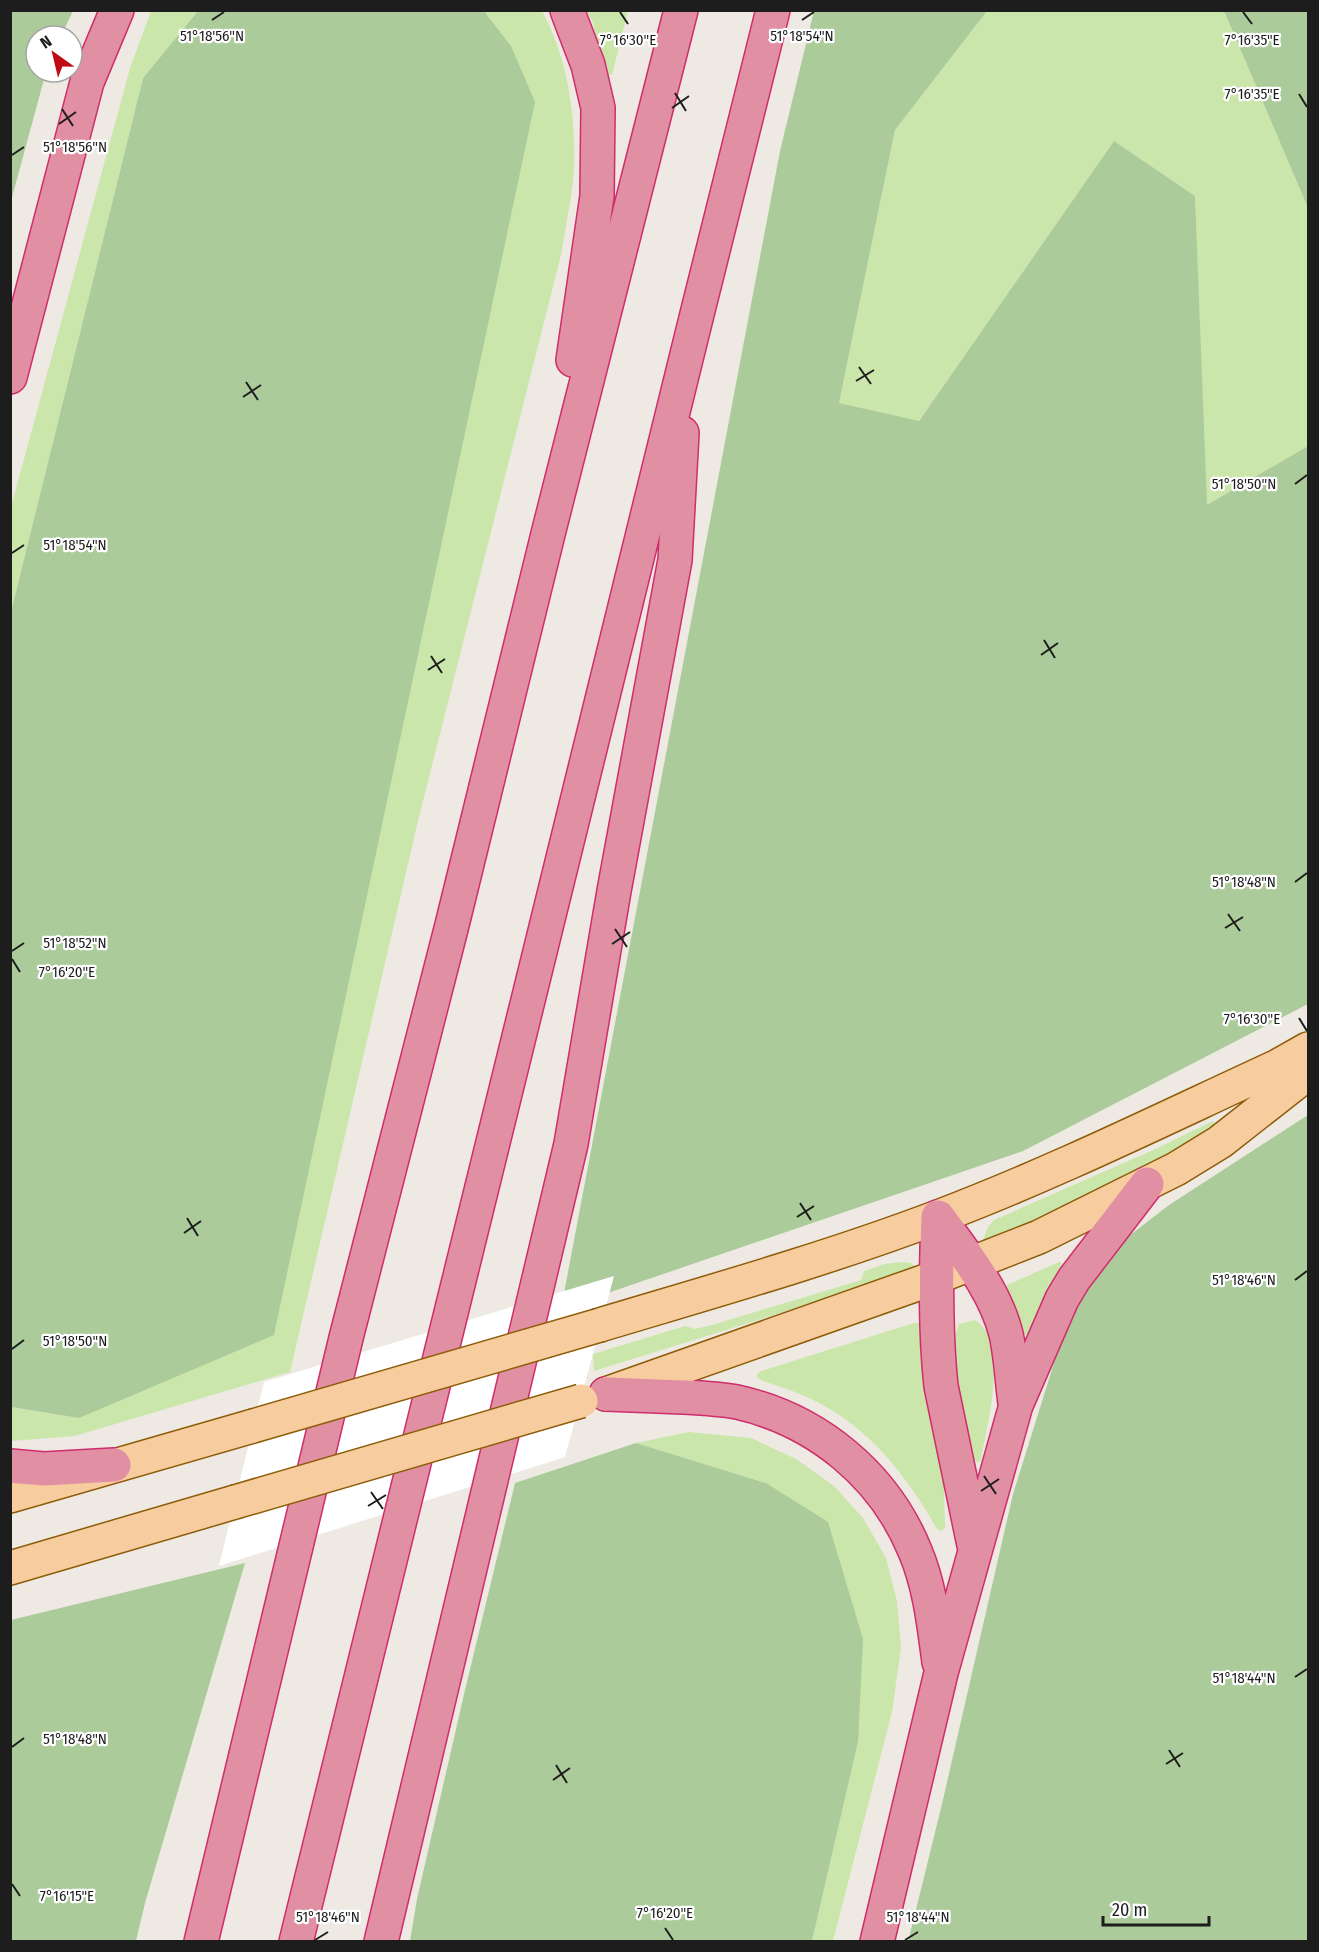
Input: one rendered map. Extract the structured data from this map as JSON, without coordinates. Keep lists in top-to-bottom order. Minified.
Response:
{"scale_bar":"20 m","north":"top left","coordinates":["51°18'56\"N","51°18'54\"N","7°16'30\"E","7°16'35\"E","51°18'50\"N","51°18'48\"N","51°18'52\"N","7°16'20\"E","51°18'46\"N","51°18'44\"N","7°16'15\"E"]}
